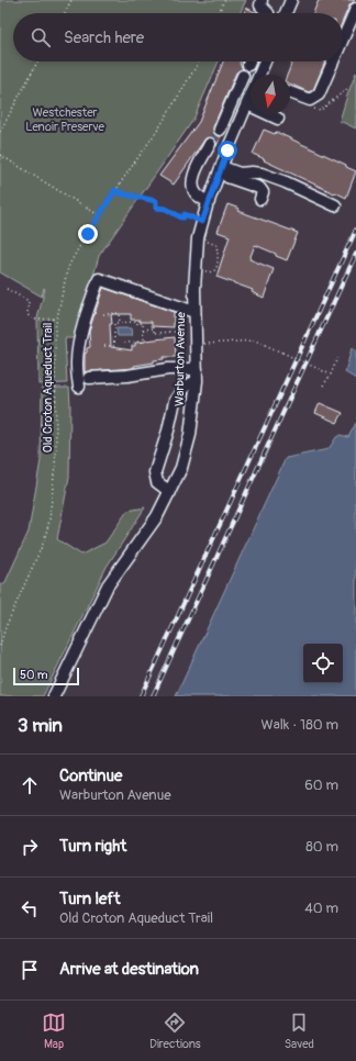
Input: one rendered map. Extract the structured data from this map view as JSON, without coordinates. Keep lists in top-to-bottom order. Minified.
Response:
{"streets":{"street":["Warburton Avenue"],"path":["Old Croton Aqueduct Trail"]},"parks":["Westchester Lenoir Preserve"],"scale_bar":"50 m","north":"bottom","page":{"search":"Search here","scale":"50 m","heading":["3 min","Walk · 180 m"],"list":[["Continue","Warburton Avenue","60 m"],["Turn right","80 m"],["Turn left","Old Croton Aqueduct Trail","40 m"],"Arrive at destination"],"nav":["Map","Directions","Saved"]}}
